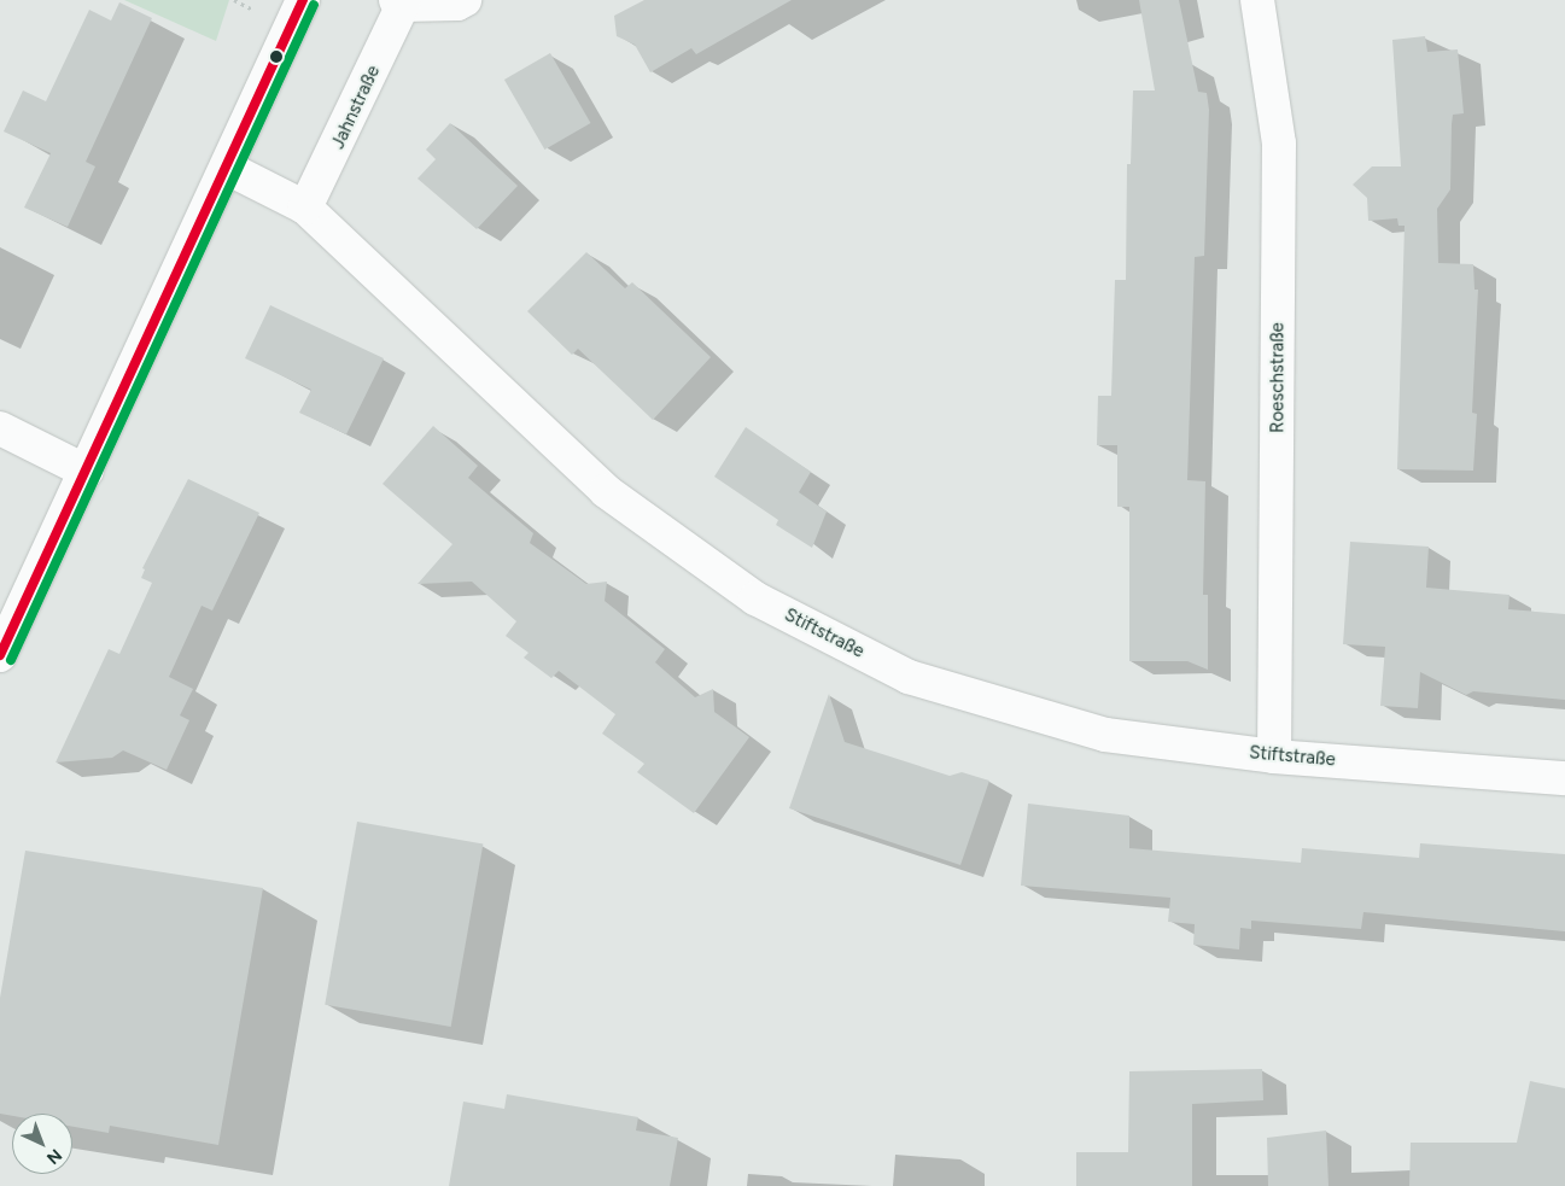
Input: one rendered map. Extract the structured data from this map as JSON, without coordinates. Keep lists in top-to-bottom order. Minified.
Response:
{"streets":{"street":["Jahnstraße","Roeschstraße","Stiftstraße"]},"crossings":[["Jahnstraße","Stiftstraße"],["Roeschstraße","Stiftstraße"]],"north":"bottom right"}
